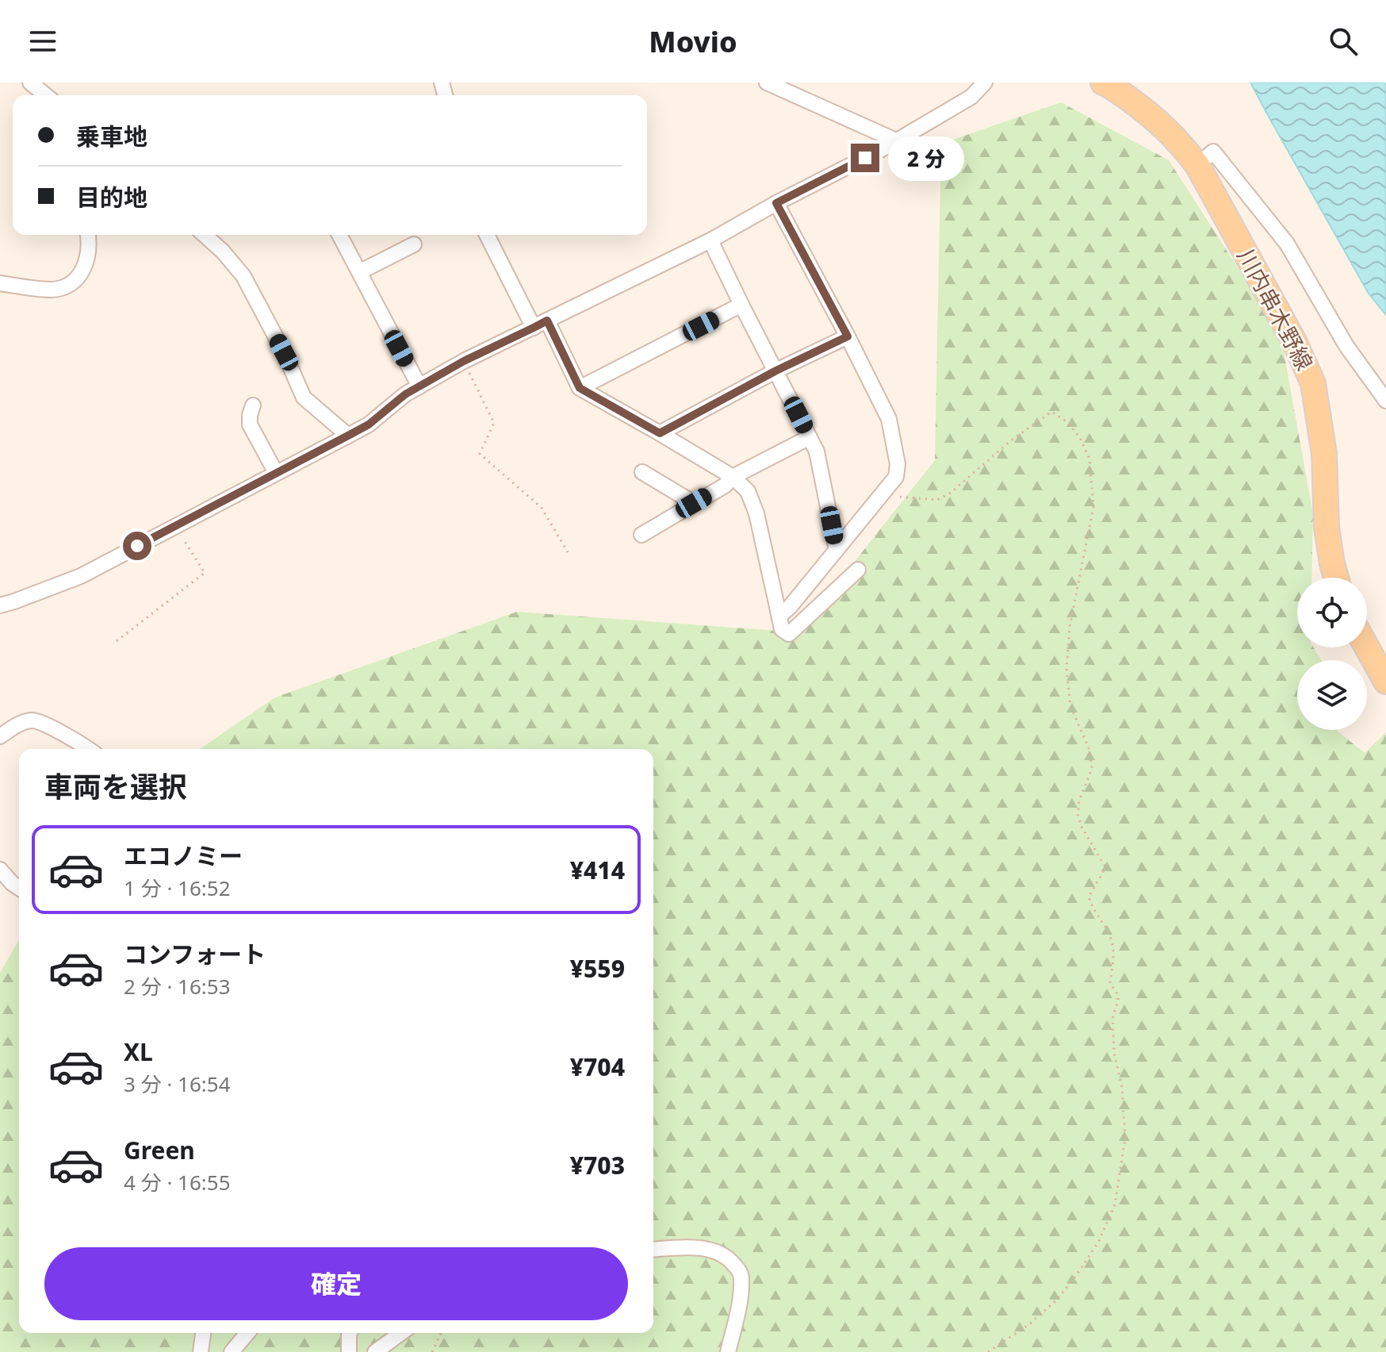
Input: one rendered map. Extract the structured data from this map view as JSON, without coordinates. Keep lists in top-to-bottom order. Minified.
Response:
{"streets":{"main road":["川内串木野線"]},"page":{"header":"Movio","banner":["乗車地","目的地"],"bubble":"2 分","heading":"車両を選択","list":[{"name":"エコノミー","note":"1 分 · 16:52","value":"¥414"},{"name":"コンフォート","note":"2 分 · 16:53","value":"¥559"},{"name":"XL","note":"3 分 · 16:54","value":"¥704"},{"name":"Green","note":"4 分 · 16:55","value":"¥703"}],"buttons":"確定"}}
